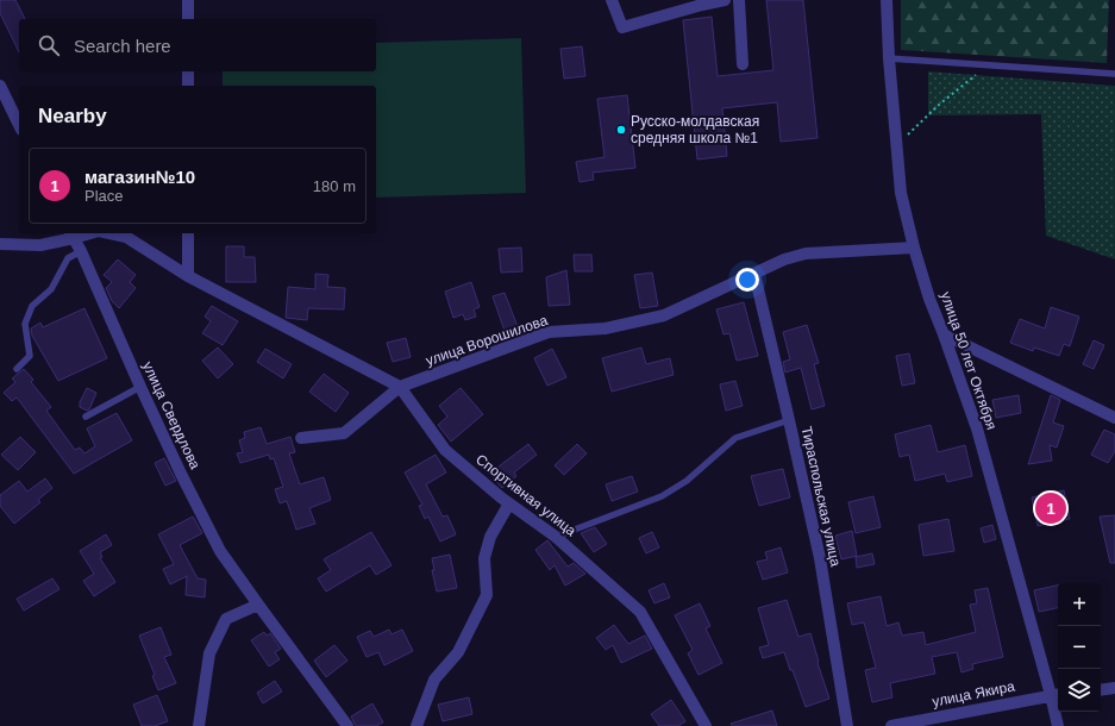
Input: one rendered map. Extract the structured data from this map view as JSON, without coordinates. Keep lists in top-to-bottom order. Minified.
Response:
{"streets":{"street":["улица Ворошилова","улица 50 лет Октября","улица Свердлова","Спортивная улица","Тираспольская улица","улица Якира"]},"crossings":[["улица Ворошилова","улица 50 лет Октября"],["улица Ворошилова","Спортивная улица"],["улица Ворошилова","Тираспольская улица"],["улица 50 лет Октября","улица Якира"],["улица Свердлова","Спортивная улица"]],"places":["Русско-молдавская средняя школа №1"],"page":{"search":"Search here","heading":"Nearby","list":[{"mark":"1","name":"магазин№10","note":"Place","value":"180 m"}],"pins":"1","map_buttons":["+","−"]}}
